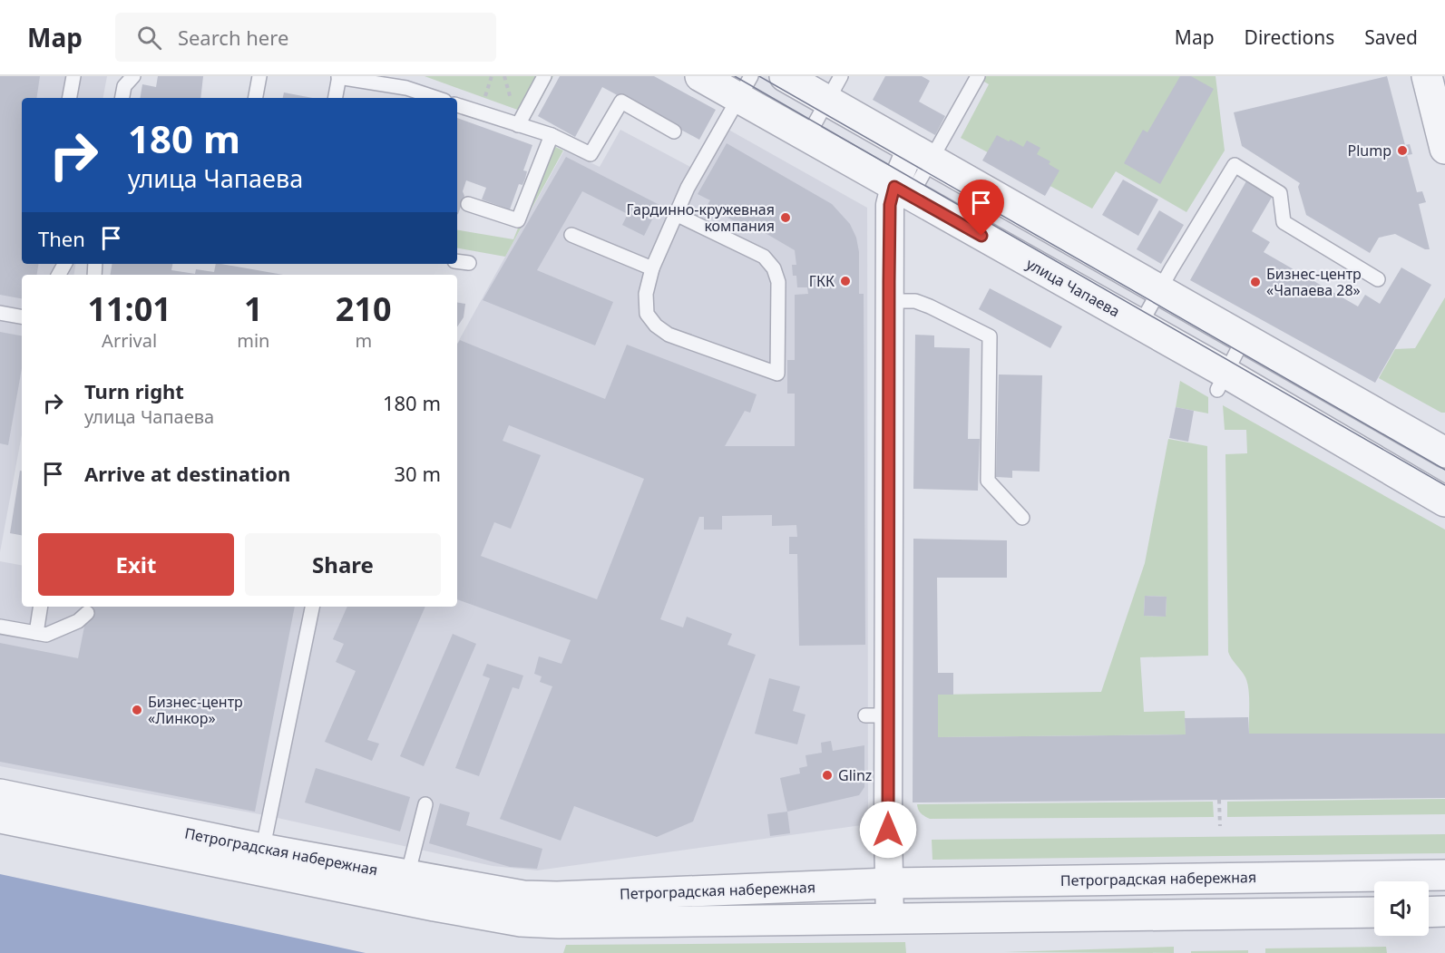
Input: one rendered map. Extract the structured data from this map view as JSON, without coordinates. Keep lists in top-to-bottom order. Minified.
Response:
{"streets":{"street":["улица Чапаева","Петроградская набережная"]},"places":["Plump","Гардинно-кружевная компания","ГКК","Бизнес-центр «Чапаева 28»","Бизнес-центр «Линкор»","Glinz"],"page":{"header":"Map","search":"Search here","nav":["Map","Directions","Saved"],"turn":["180 m","улица Чапаева"],"then":"Then","eta":["11:01","Arrival","1","min","210","m"],"list":[{"name":"Turn right","note":"улица Чапаева","value":"180 m"},{"name":"Arrive at destination","value":"30 m"}],"buttons":["Exit","Share"]}}
